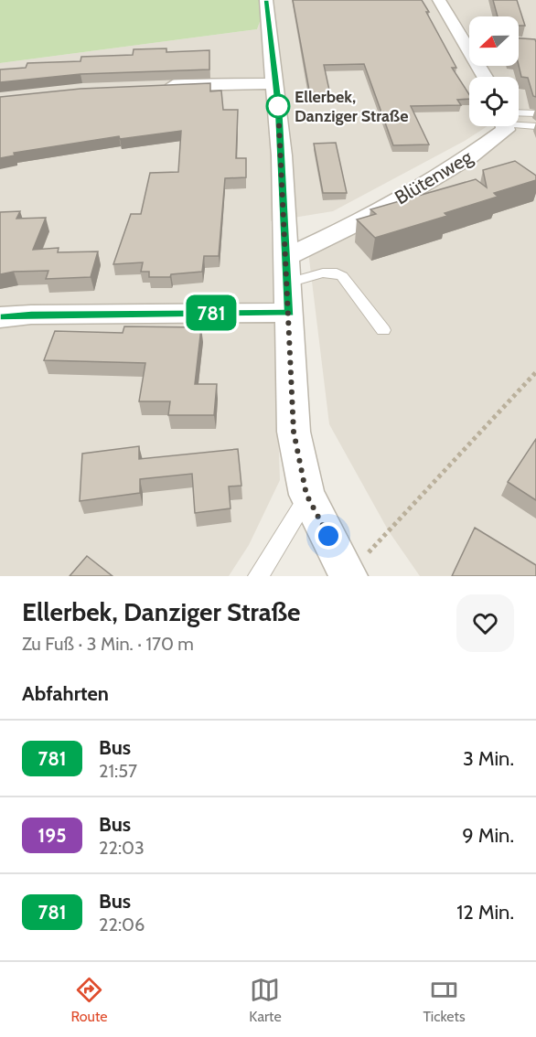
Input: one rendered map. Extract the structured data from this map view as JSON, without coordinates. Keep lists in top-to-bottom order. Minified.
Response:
{"streets":{"street":["Blütenweg"]},"places":["Ellerbek, Danziger Straße"],"lines":["bus line 781"],"north":"left","page":{"on_map":"781","heading":[["Ellerbek, Danziger Straße","Zu Fuß · 3 Min. · 170 m"],"Abfahrten"],"list":[{"mark":"781","name":"Bus","note":"21:57","value":"3 Min."},{"mark":"195","name":"Bus","note":"22:03","value":"9 Min."},{"mark":"781","name":"Bus","note":"22:06","value":"12 Min."}],"tabs":["Route","Karte","Tickets"]}}
